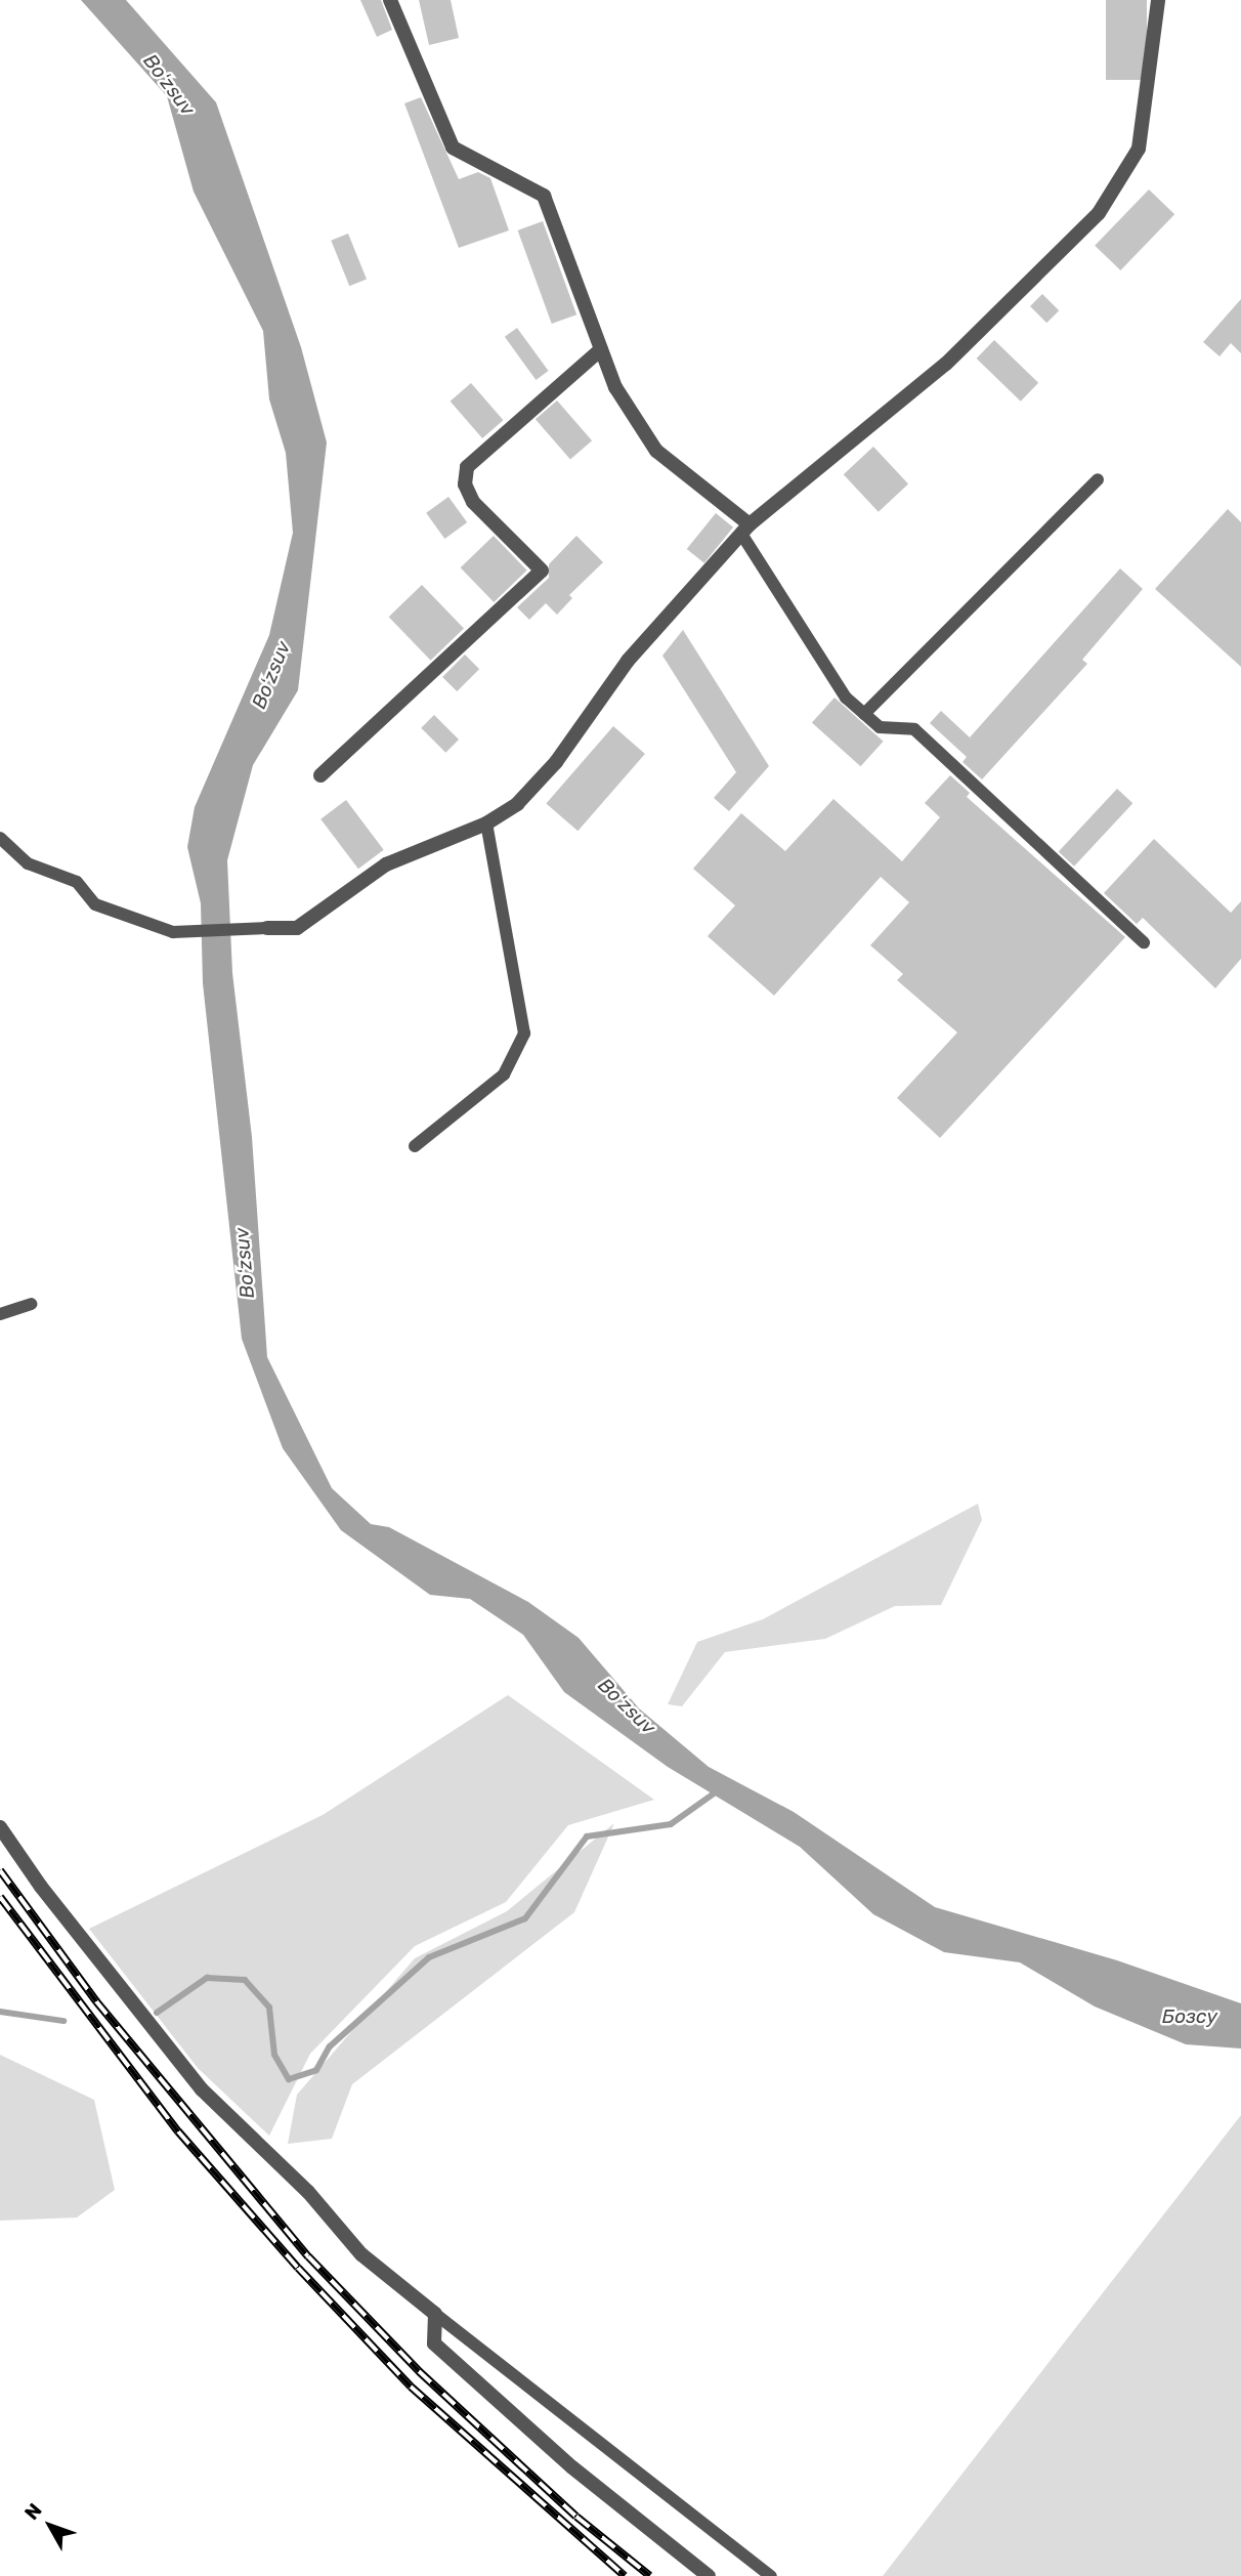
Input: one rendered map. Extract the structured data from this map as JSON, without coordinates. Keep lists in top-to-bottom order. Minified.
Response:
{"water":["Boʻzsuv","Бозсу"],"north":"top left"}
